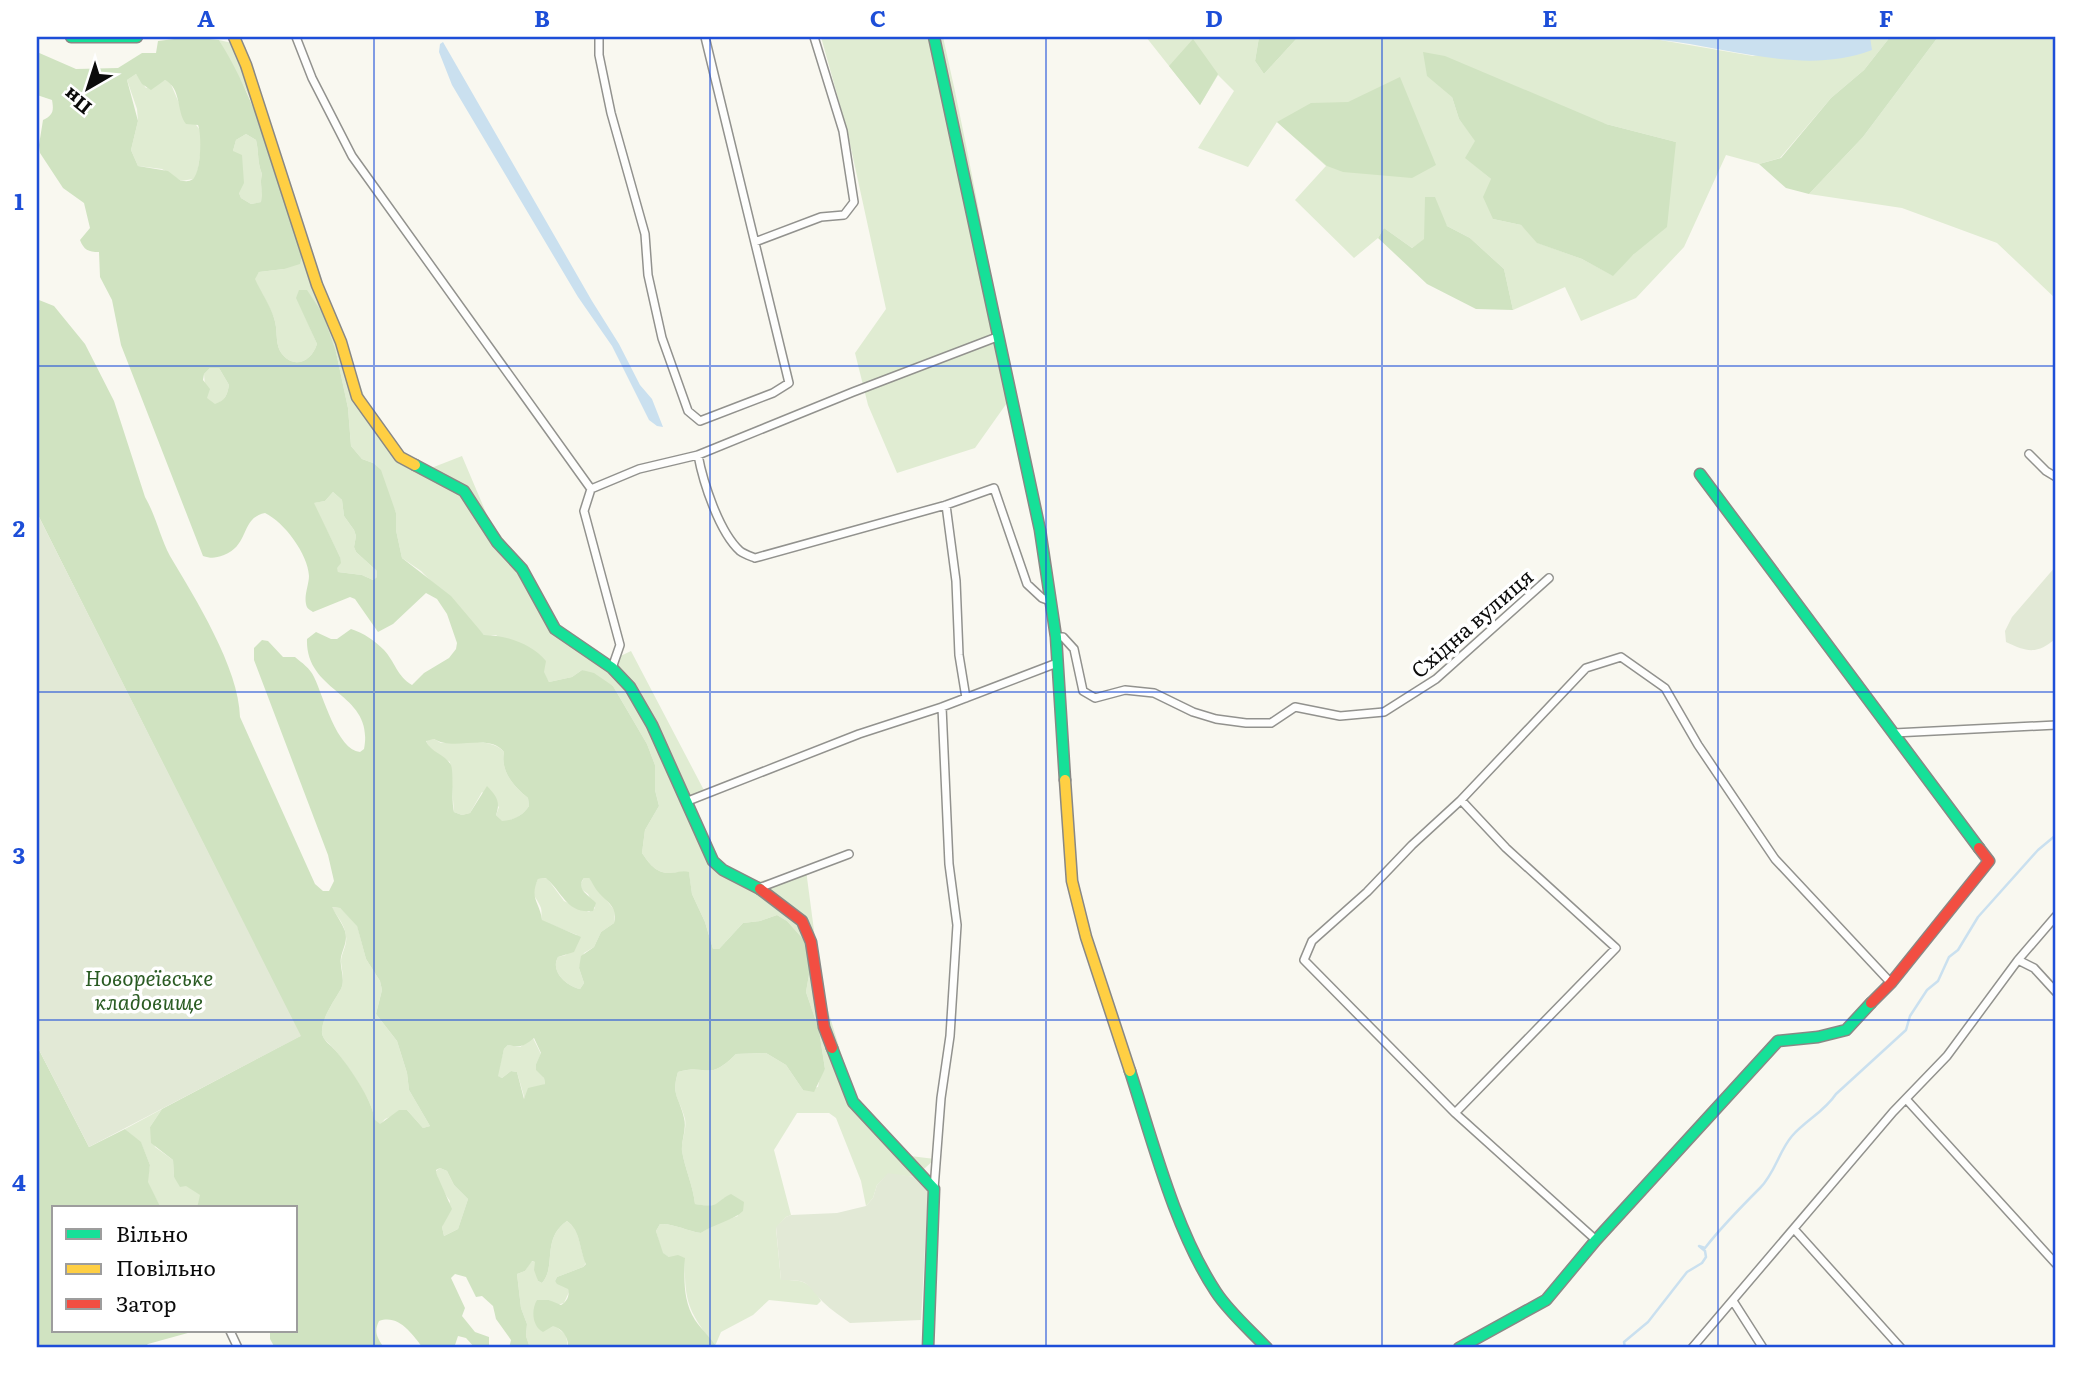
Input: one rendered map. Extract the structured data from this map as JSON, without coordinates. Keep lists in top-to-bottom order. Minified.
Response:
{"streets":{"street":["Східна вулиця"]},"parks":["Новореївське кладовище"],"legend":["Вільно","Повільно","Затор"],"north":"bottom left","grid":{"columns":["A","B","C","D","E","F"],"rows":["1","2","3","4"]}}
